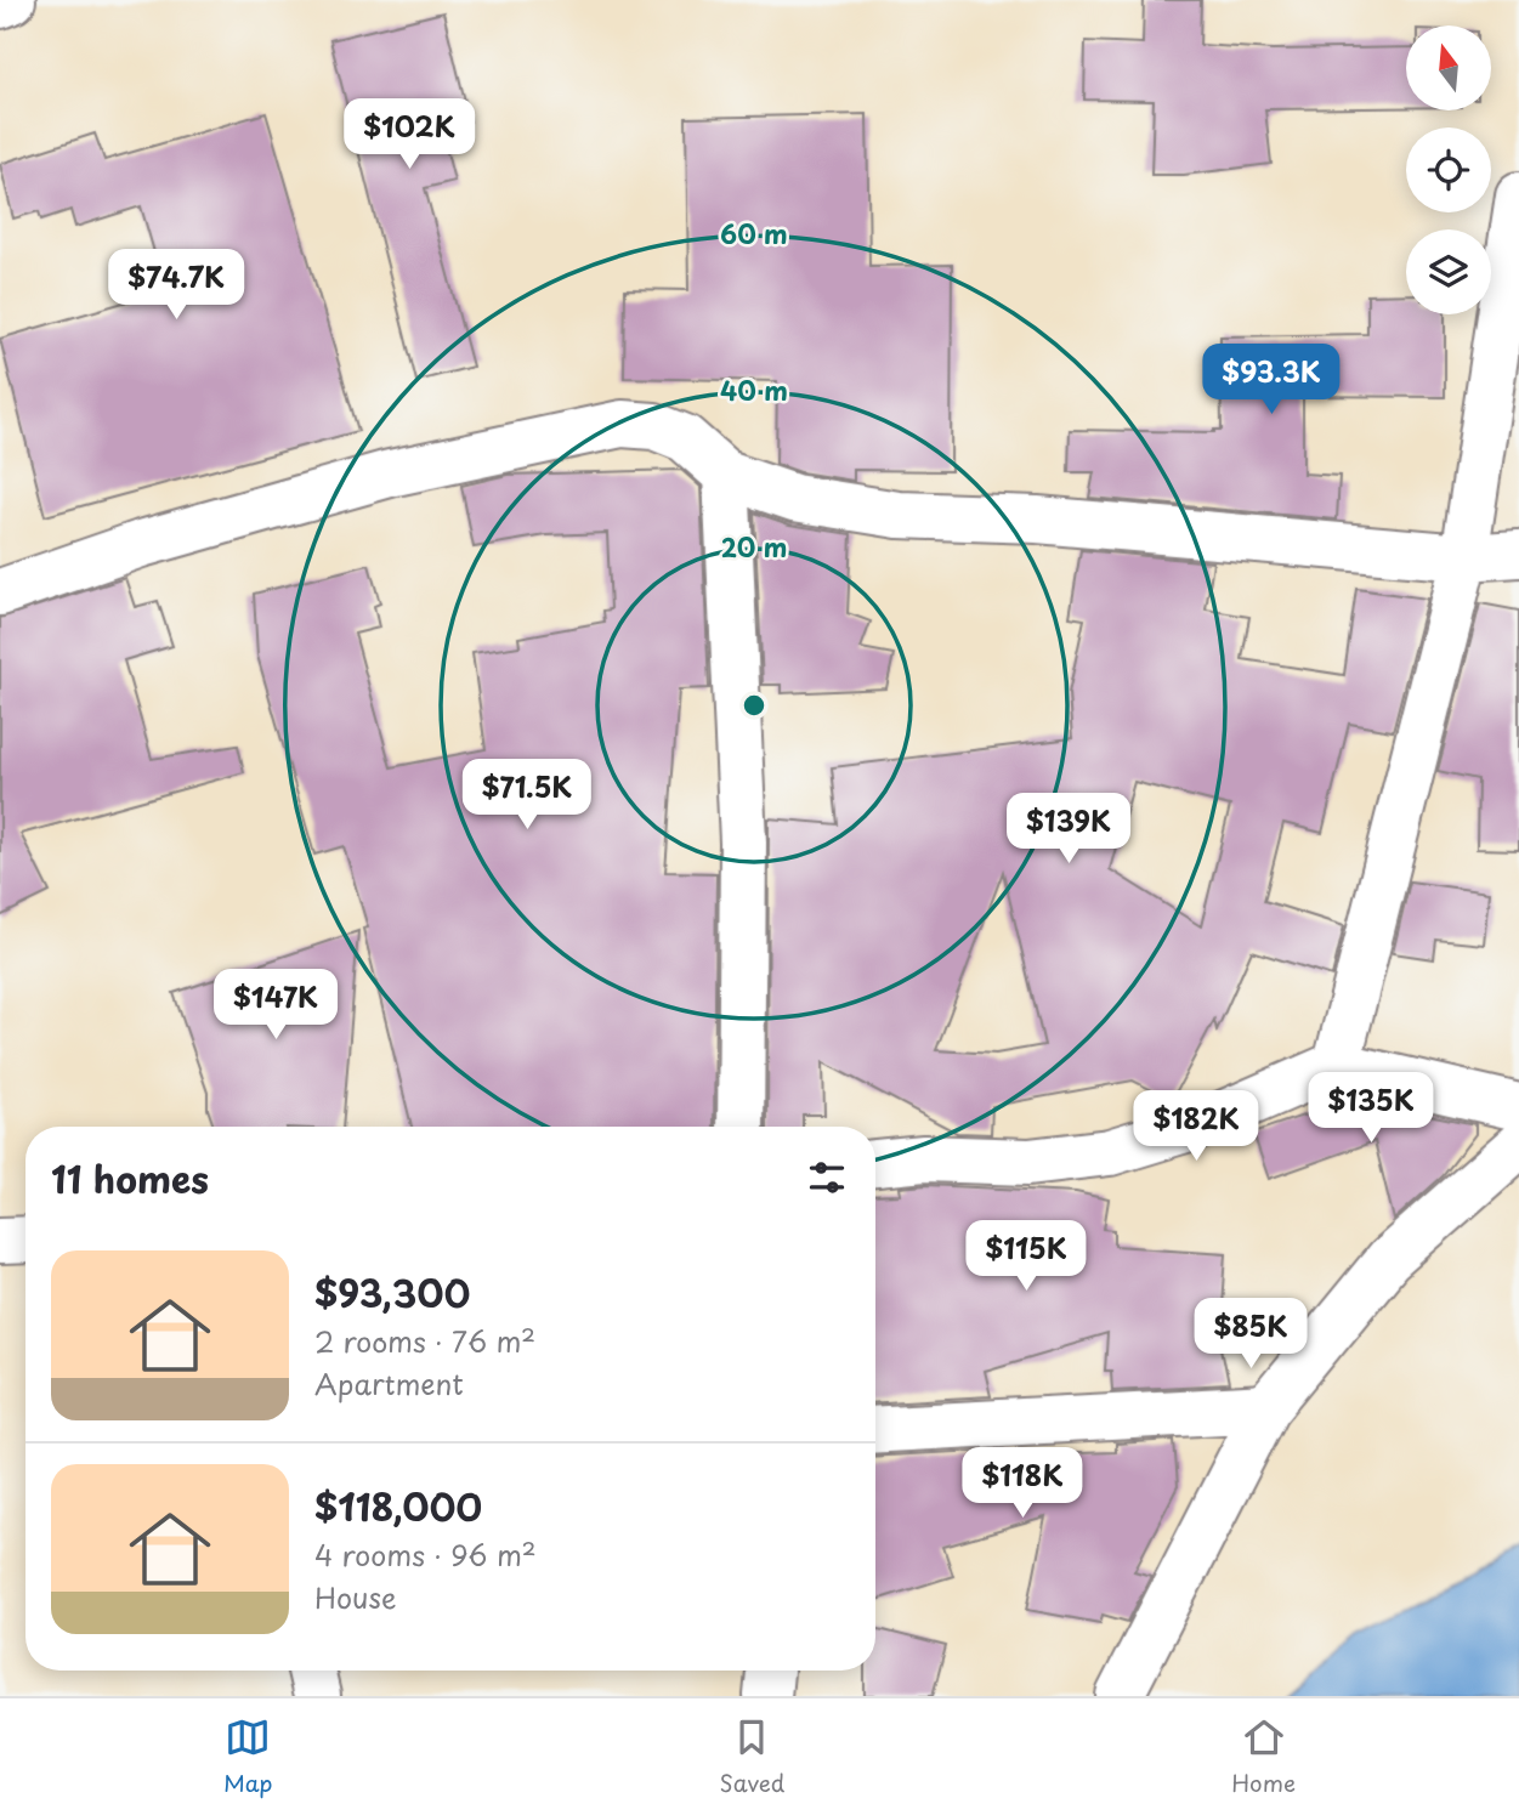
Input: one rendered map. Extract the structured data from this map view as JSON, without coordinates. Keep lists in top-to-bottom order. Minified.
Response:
{"north":"top","page":{"price":["$102K","$74.7K","$93.3K","$71.5K","$139K","$147K","$135K","$182K","$115K","$85K","$118K"],"heading":"11 homes","list":[{"name":"$93,300","note":"2 rooms · 76 m² · Apartment"},{"name":"$118,000","note":"4 rooms · 96 m² · House"}],"tabs":["Map","Saved","Home"]},"rings":["60 m","40 m","20 m"]}
